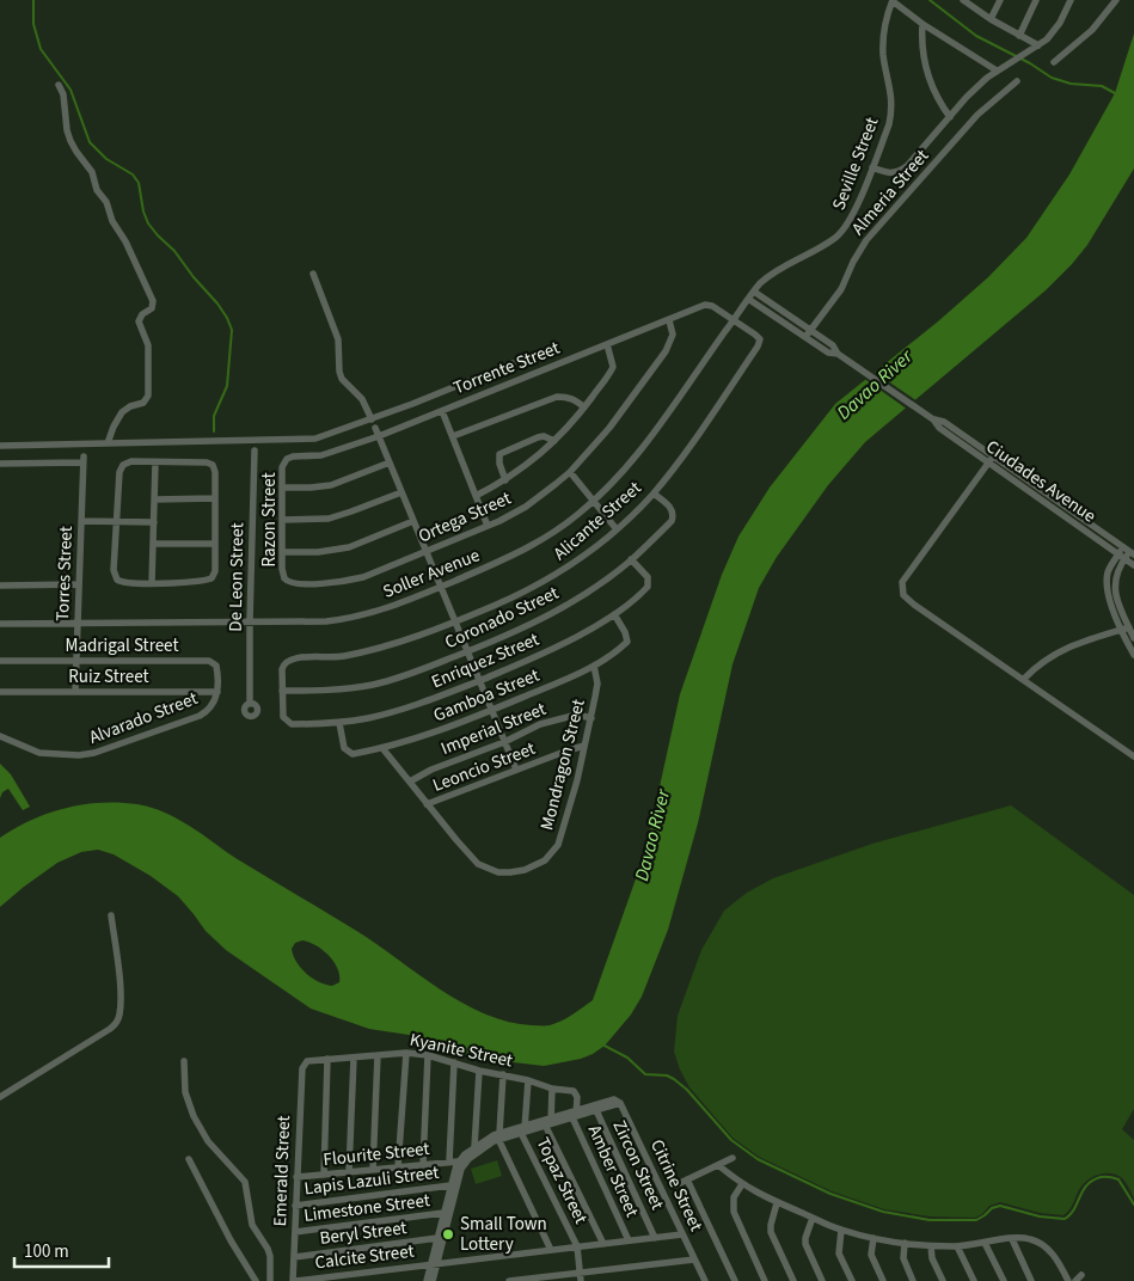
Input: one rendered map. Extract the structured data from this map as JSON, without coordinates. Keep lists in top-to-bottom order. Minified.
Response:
{"streets":{"street":["Seville Street","Almeria Street","Torrente Street","Ciudades Avenue","Ortega Street","Razon Street","Alicante Street","Torres Street","Soller Avenue","De Leon Street","Coronado Street","Madrigal Street","Enriquez Street","Ruiz Street","Gamboa Street","Alvarado Street","Imperial Street","Mondragon Street","Leoncio Street","Kyanite Street","Flourite Street","Zircon Street","Emerald Street","Amber Street","Lapis Lazuli Street","Topaz Street","Citrine Street","Limestone Street","Beryl Street","Calcite Street"]},"crossings":[["Seville Street","Ciudades Avenue"],["Seville Street","Soller Avenue"],["Almeria Street","Ciudades Avenue"],["Torrente Street","Ortega Street"],["Torrente Street","Razon Street"],["Torrente Street","Alicante Street"],["Torrente Street","Soller Avenue"],["Ciudades Avenue","Soller Avenue"],["Ortega Street","Razon Street"],["Alicante Street","Soller Avenue"],["Alicante Street","Coronado Street"],["Alicante Street","Enriquez Street"],["Torres Street","Soller Avenue"],["Torres Street","Madrigal Street"],["Torres Street","Ruiz Street"],["Soller Avenue","De Leon Street"],["Coronado Street","Enriquez Street"],["Madrigal Street","Ruiz Street"],["Madrigal Street","Alvarado Street"],["Enriquez Street","Gamboa Street"],["Ruiz Street","Alvarado Street"],["Gamboa Street","Mondragon Street"],["Imperial Street","Mondragon Street"],["Mondragon Street","Leoncio Street"],["Kyanite Street","Emerald Street"],["Kyanite Street","Amber Street"],["Flourite Street","Emerald Street"],["Zircon Street","Citrine Street"],["Zircon Street","Calcite Street"],["Emerald Street","Lapis Lazuli Street"],["Emerald Street","Limestone Street"],["Emerald Street","Beryl Street"],["Emerald Street","Calcite Street"],["Amber Street","Calcite Street"],["Topaz Street","Calcite Street"],["Citrine Street","Calcite Street"]],"water":["Davao River"],"places":["Small Town Lottery"],"scale_bar":"100 m"}
